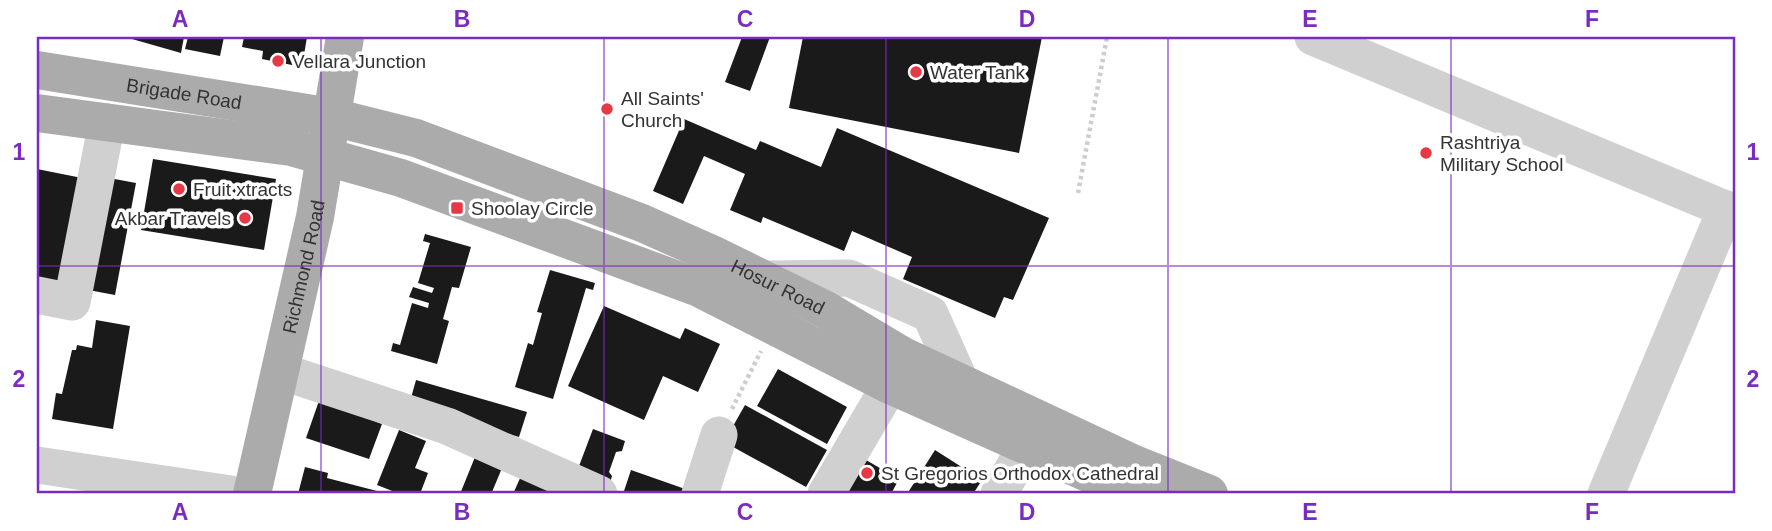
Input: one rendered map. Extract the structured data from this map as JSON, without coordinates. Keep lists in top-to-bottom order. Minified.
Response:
{"streets":{"main road":["Brigade Road","Richmond Road","Hosur Road"]},"crossings":[["Brigade Road","Richmond Road"],["Brigade Road","Hosur Road"],["Richmond Road","Hosur Road"]],"places":{"other":["Vellara Junction","Water Tank","All Saints' Church","Rashtriya Military School","Fruit xtracts","Akbar Travels","St Gregorios Orthodox Cathedral"],"transit":["Shoolay Circle"]},"grid":{"columns":["A","B","C","D","E","F"],"rows":["1","2"]}}
